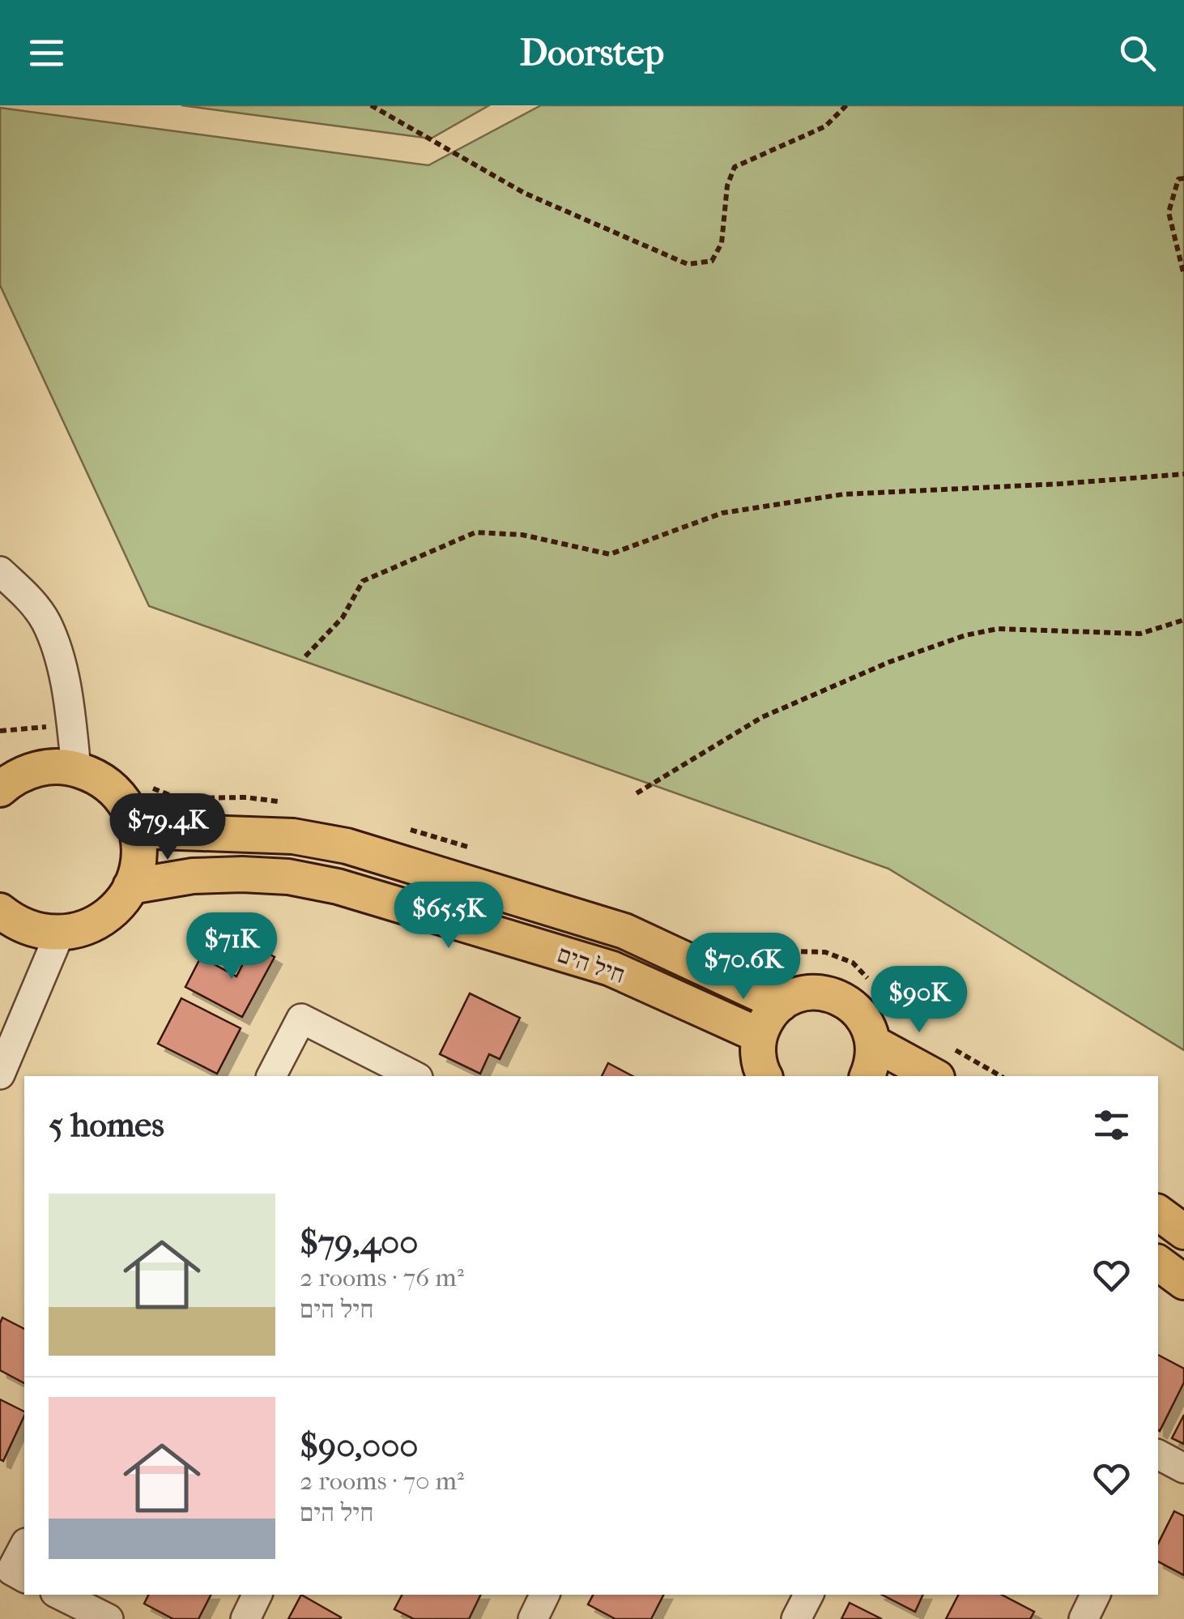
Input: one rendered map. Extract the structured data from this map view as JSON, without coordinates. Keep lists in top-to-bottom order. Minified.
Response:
{"streets":{"main road":["חיל הים"]},"page":{"header":"Doorstep","price":["$79.4K","$65.5K","$71K","$70.6K","$90K"],"heading":"5 homes","list":[{"name":"$79,400","note":"2 rooms · 76 m² · חיל הים"},{"name":"$90,000","note":"2 rooms · 70 m² · חיל הים"}]}}
